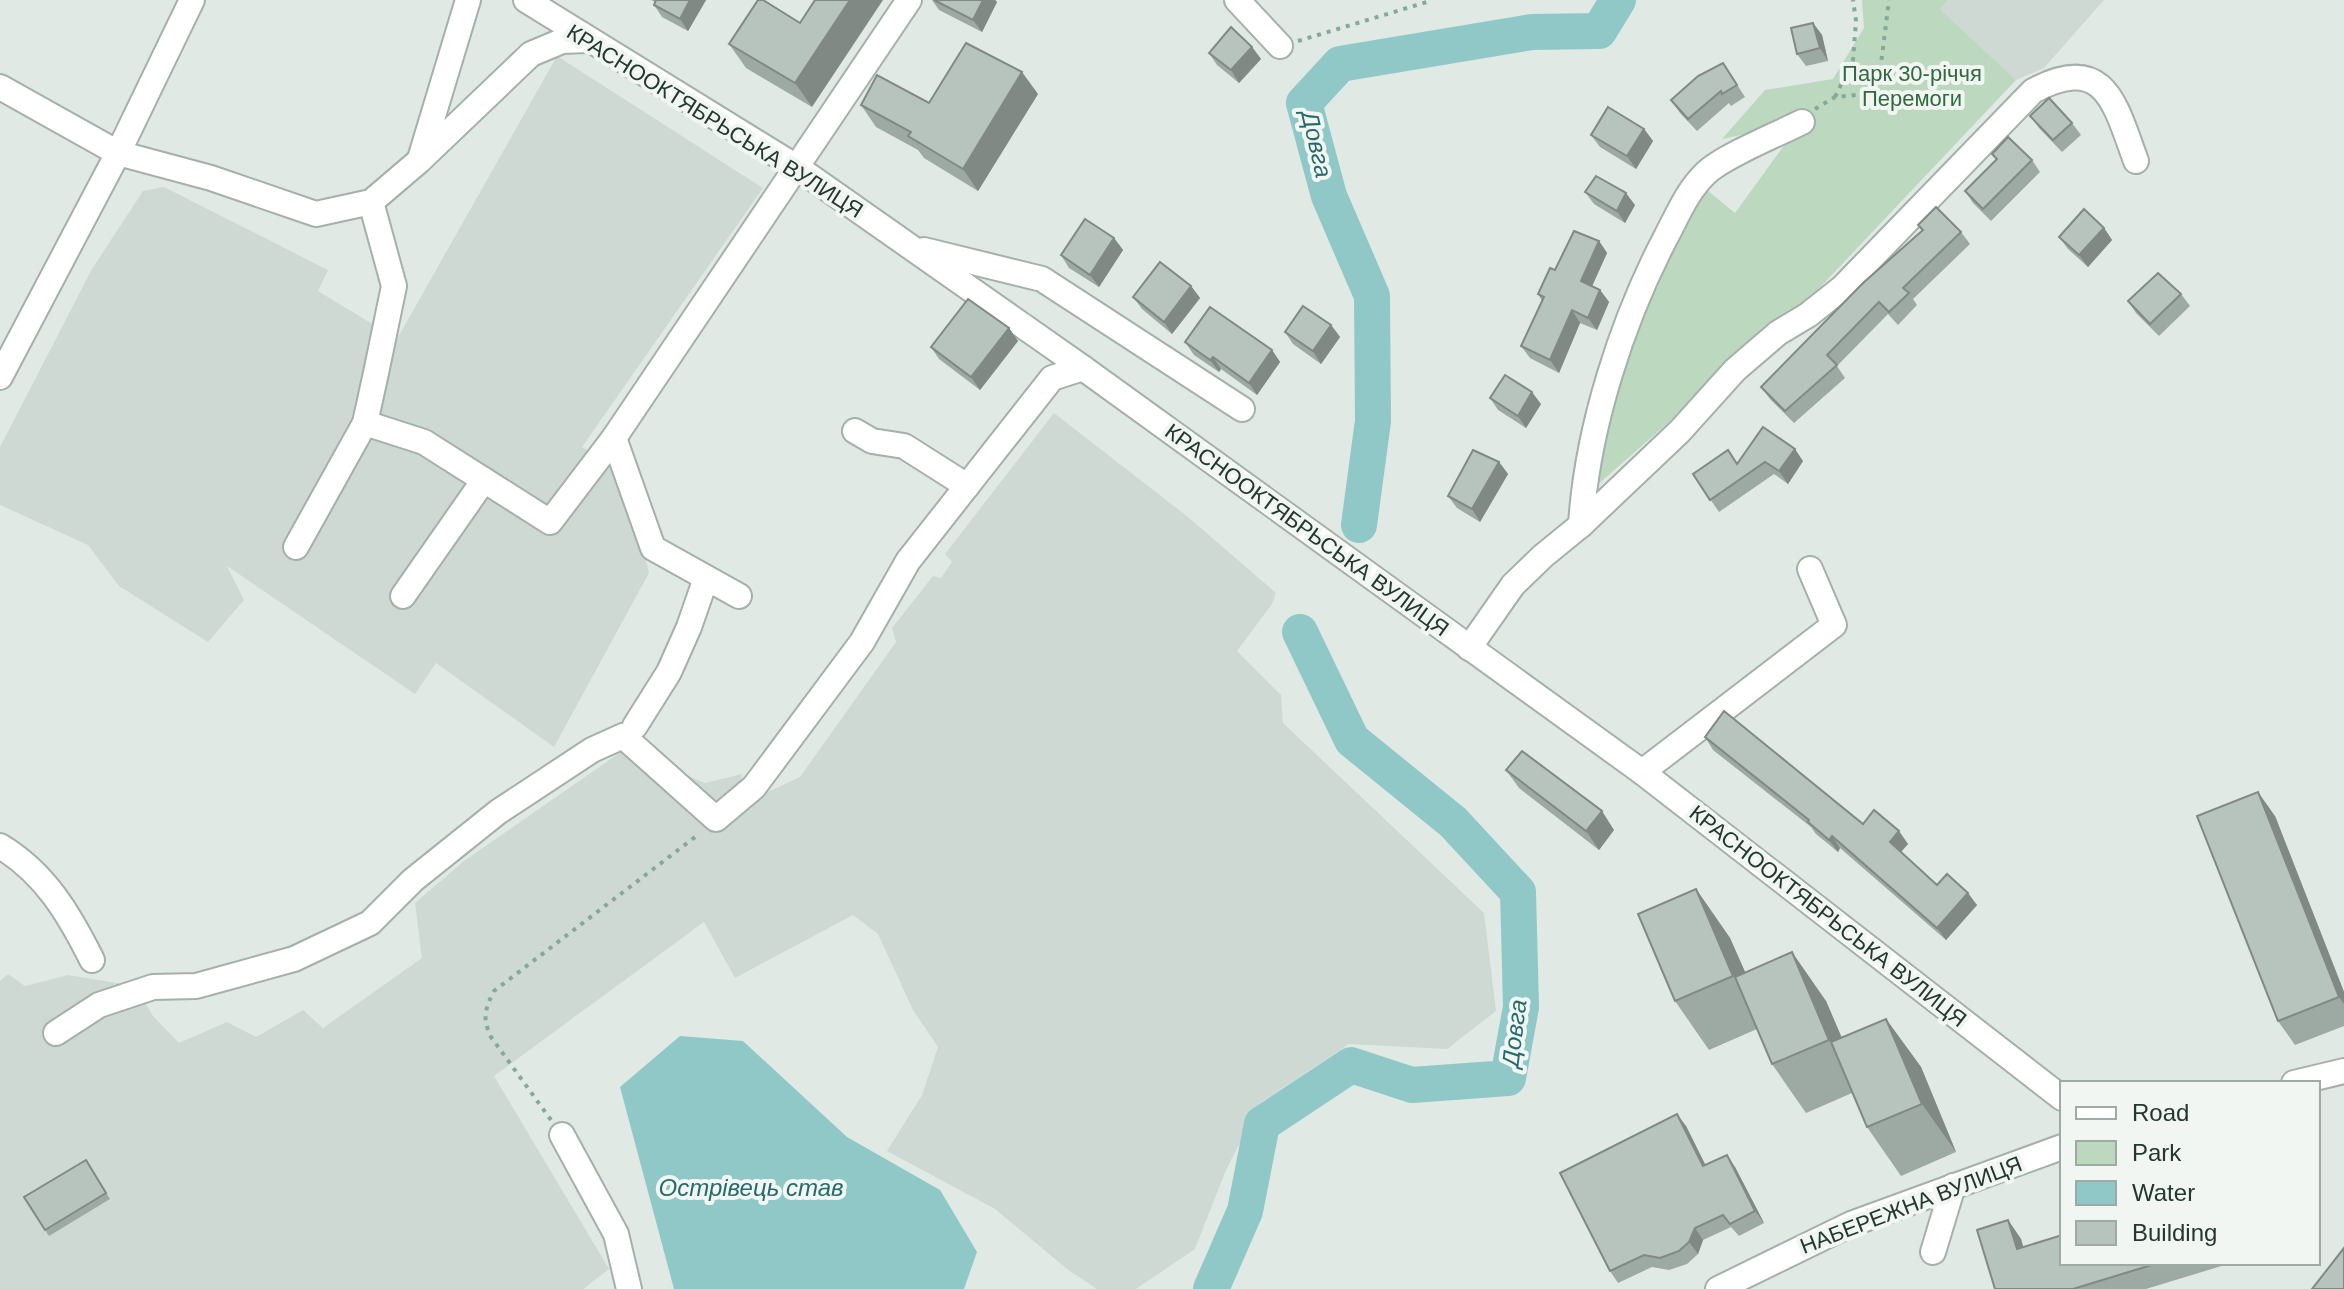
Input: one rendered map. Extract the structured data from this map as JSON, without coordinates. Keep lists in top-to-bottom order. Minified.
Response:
{"streets":{"street":["КРАСНООКТЯБРЬСЬКА ВУЛИЦЯ","НАБЕРЕЖНА ВУЛИЦЯ"]},"water":["Довга","Острівець став"],"parks":["Парк 30-річчя Перемоги"],"legend":["Road","Park","Water","Building"]}
